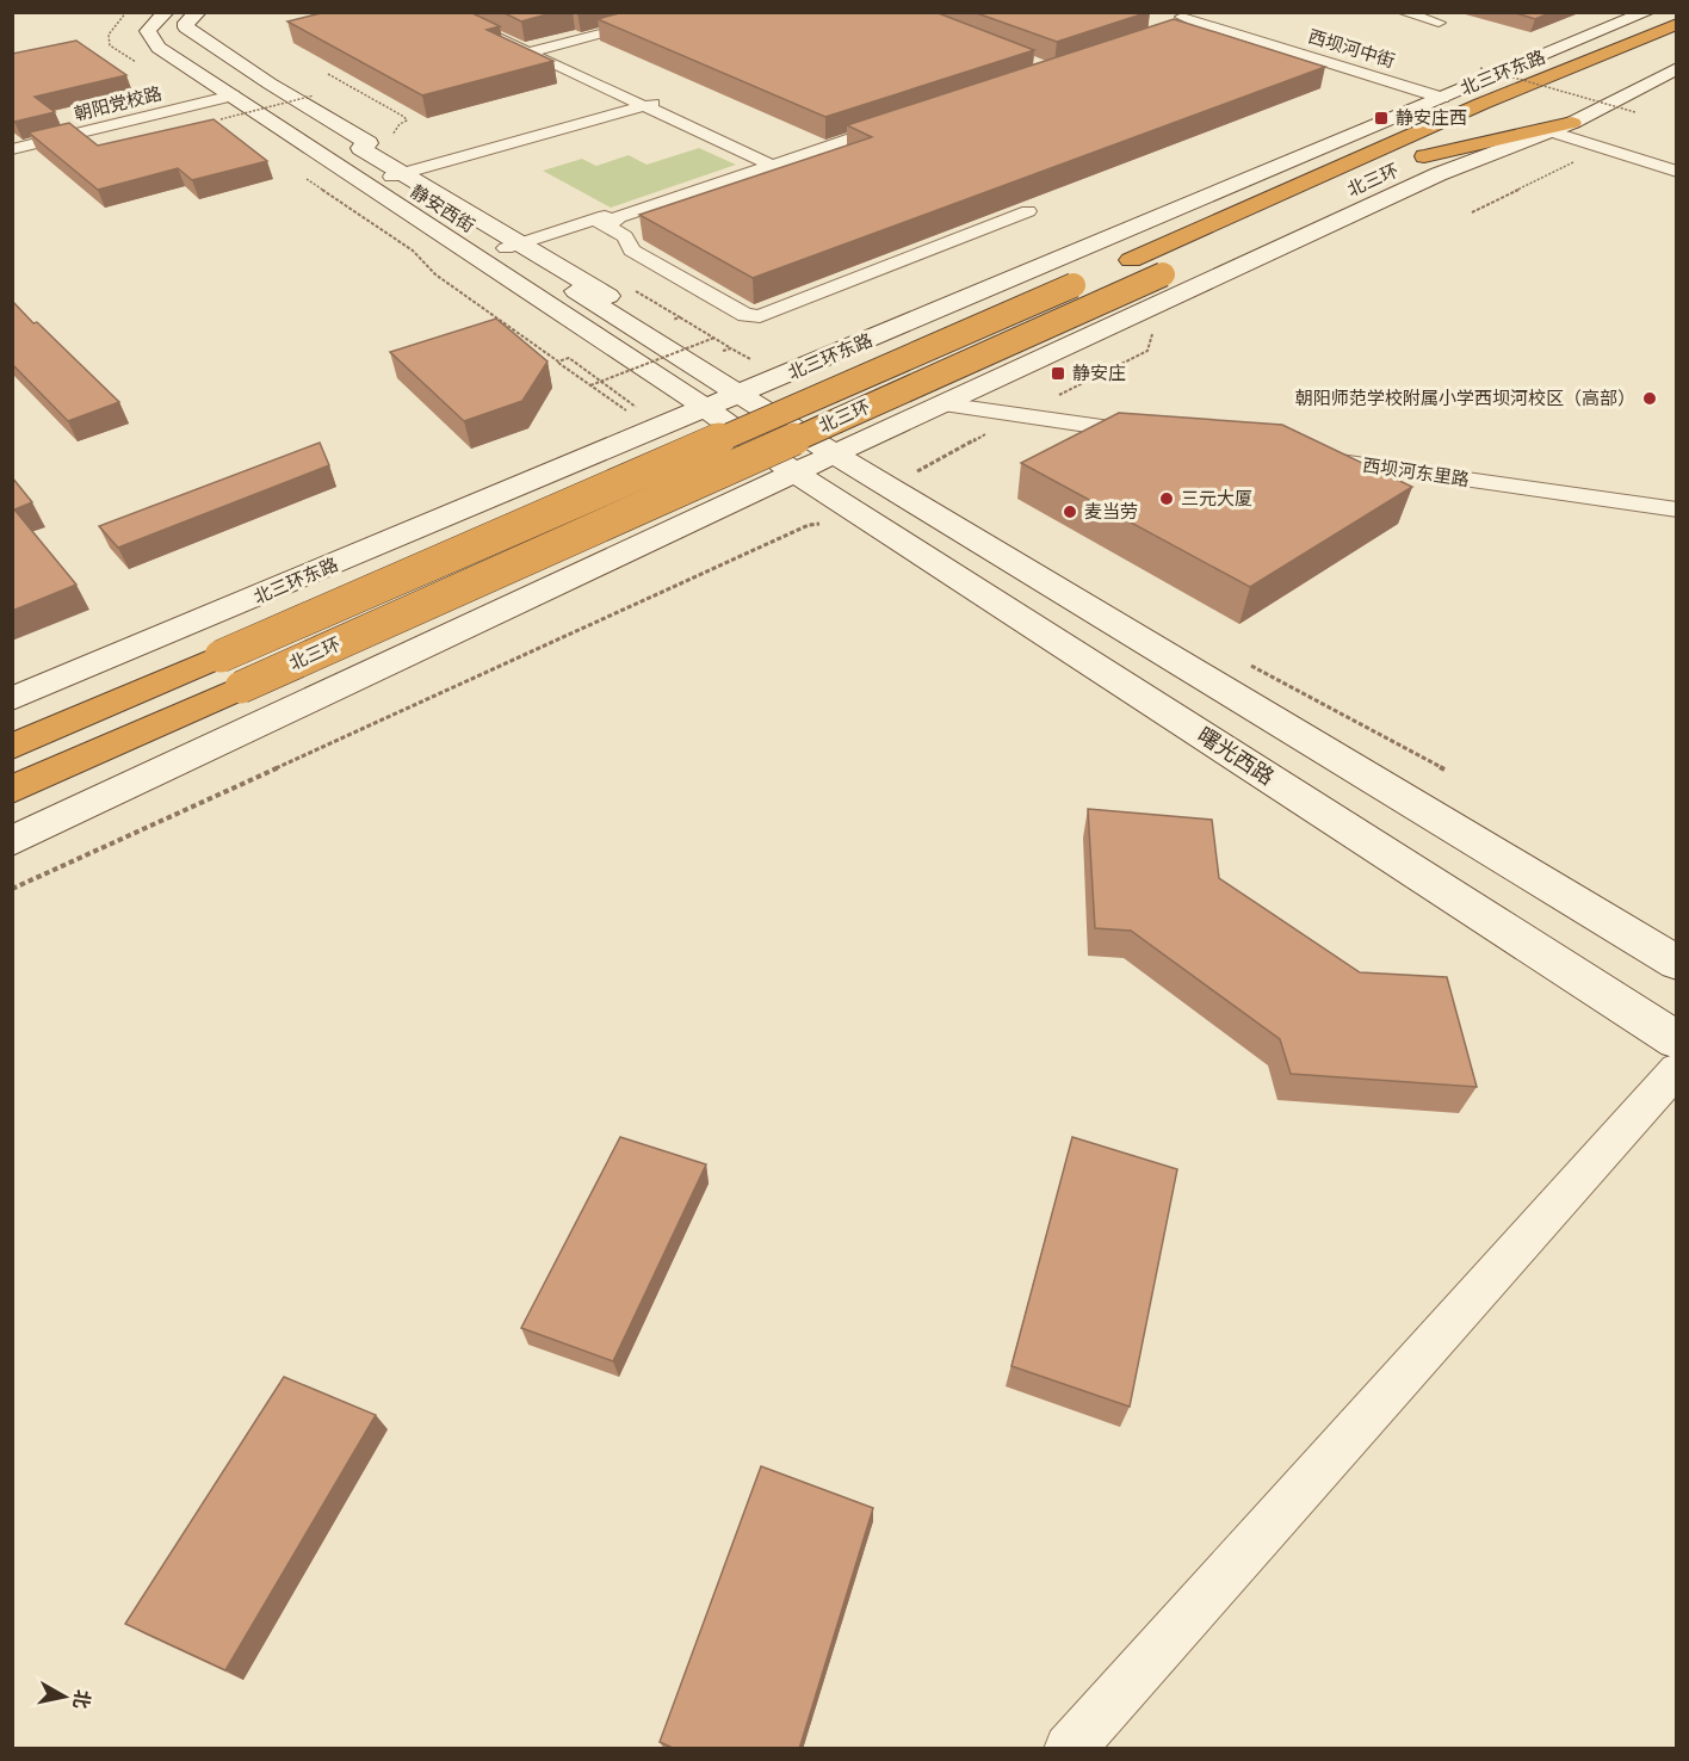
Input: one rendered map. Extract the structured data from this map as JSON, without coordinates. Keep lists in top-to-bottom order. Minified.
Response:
{"streets":{"highway":["北三环"],"street":["西坝河中街","北三环东路","朝阳党校路","静安西街","西坝河东里路","曙光西路"]},"crossings":[["西坝河中街","北三环东路"],["北三环东路","静安西街"],["北三环东路","曙光西路"],["朝阳党校路","静安西街"],["静安西街","曙光西路"]],"places":{"transit":["静安庄西","静安庄"],"other":["朝阳师范学校附属小学西坝河校区（高部）","三元大厦","麦当劳"]},"north":"right"}
